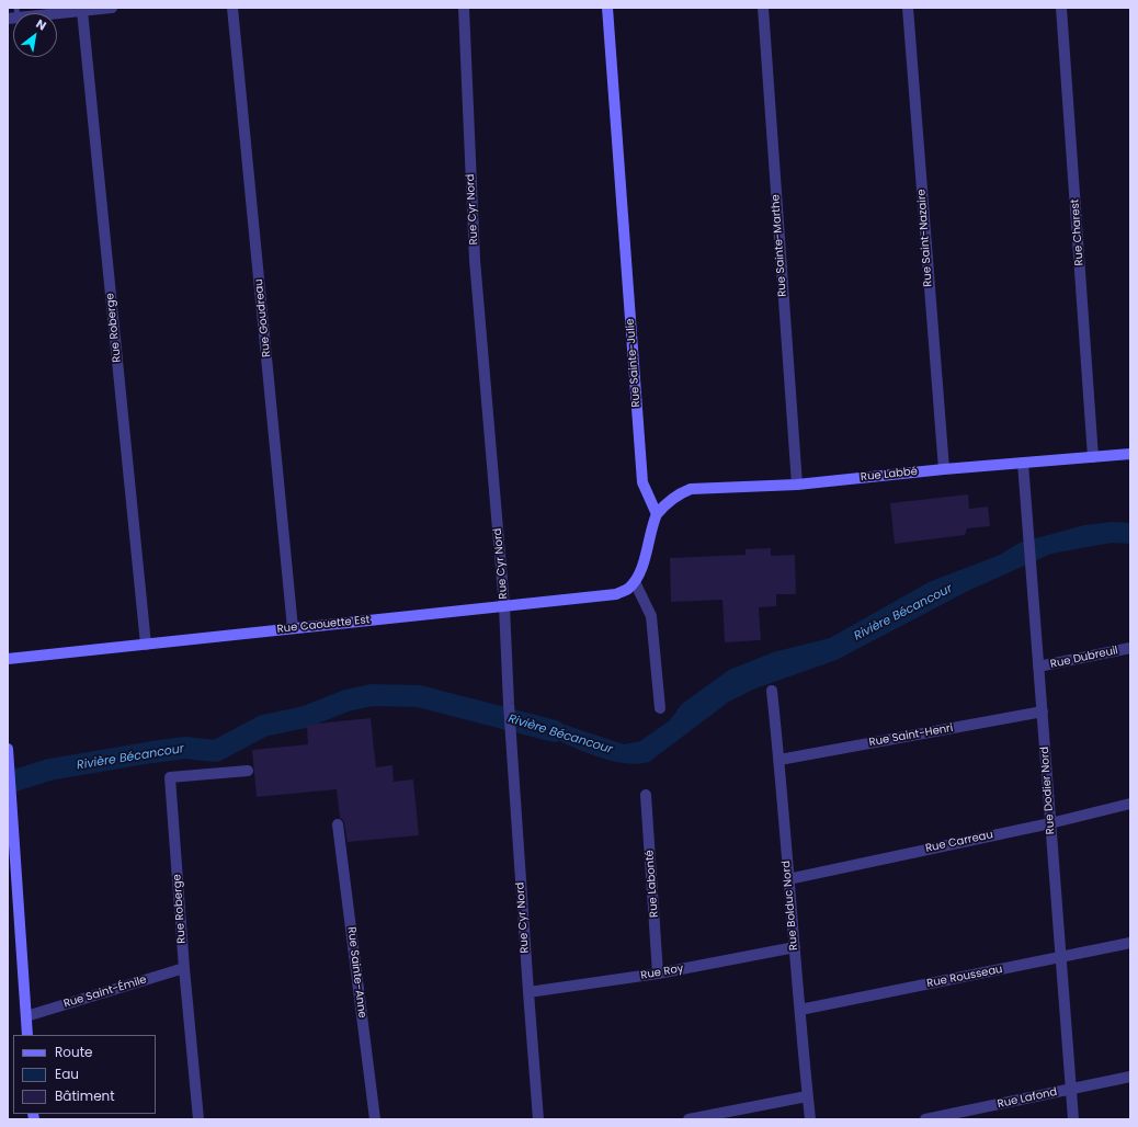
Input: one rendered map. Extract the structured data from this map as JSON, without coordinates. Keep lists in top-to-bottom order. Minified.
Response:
{"streets":{"street":["Rue Cyr Nord","Rue Charest","Rue Saint-Nazaire","Rue Sainte-Marthe","Rue Goudreau","Rue Roberge","Rue Sainte-Julie","Rue Labbé","Rue Caouette Est","Rue Dubreuil","Rue Saint-Henri","Rue Dodier Nord","Rue Carreau","Rue Labonté","Rue Bolduc Nord","Rue Sainte-Anne","Rue Roy","Rue Rousseau","Rue Saint-Émile","Rue Lafond"]},"crossings":[["Rue Cyr Nord","Rue Caouette Est"],["Rue Cyr Nord","Rue Roy"],["Rue Charest","Rue Labbé"],["Rue Saint-Nazaire","Rue Labbé"],["Rue Sainte-Marthe","Rue Labbé"],["Rue Goudreau","Rue Caouette Est"],["Rue Roberge","Rue Caouette Est"],["Rue Roberge","Rue Saint-Émile"],["Rue Sainte-Julie","Rue Labbé"],["Rue Labbé","Rue Dodier Nord"],["Rue Dubreuil","Rue Dodier Nord"],["Rue Saint-Henri","Rue Dodier Nord"],["Rue Saint-Henri","Rue Bolduc Nord"],["Rue Dodier Nord","Rue Carreau"],["Rue Dodier Nord","Rue Rousseau"],["Rue Dodier Nord","Rue Lafond"],["Rue Carreau","Rue Bolduc Nord"],["Rue Labonté","Rue Roy"],["Rue Bolduc Nord","Rue Roy"],["Rue Bolduc Nord","Rue Rousseau"]],"water":["Rivière Bécancour"],"legend":["Route","Eau","Bâtiment"],"north":"top right"}
